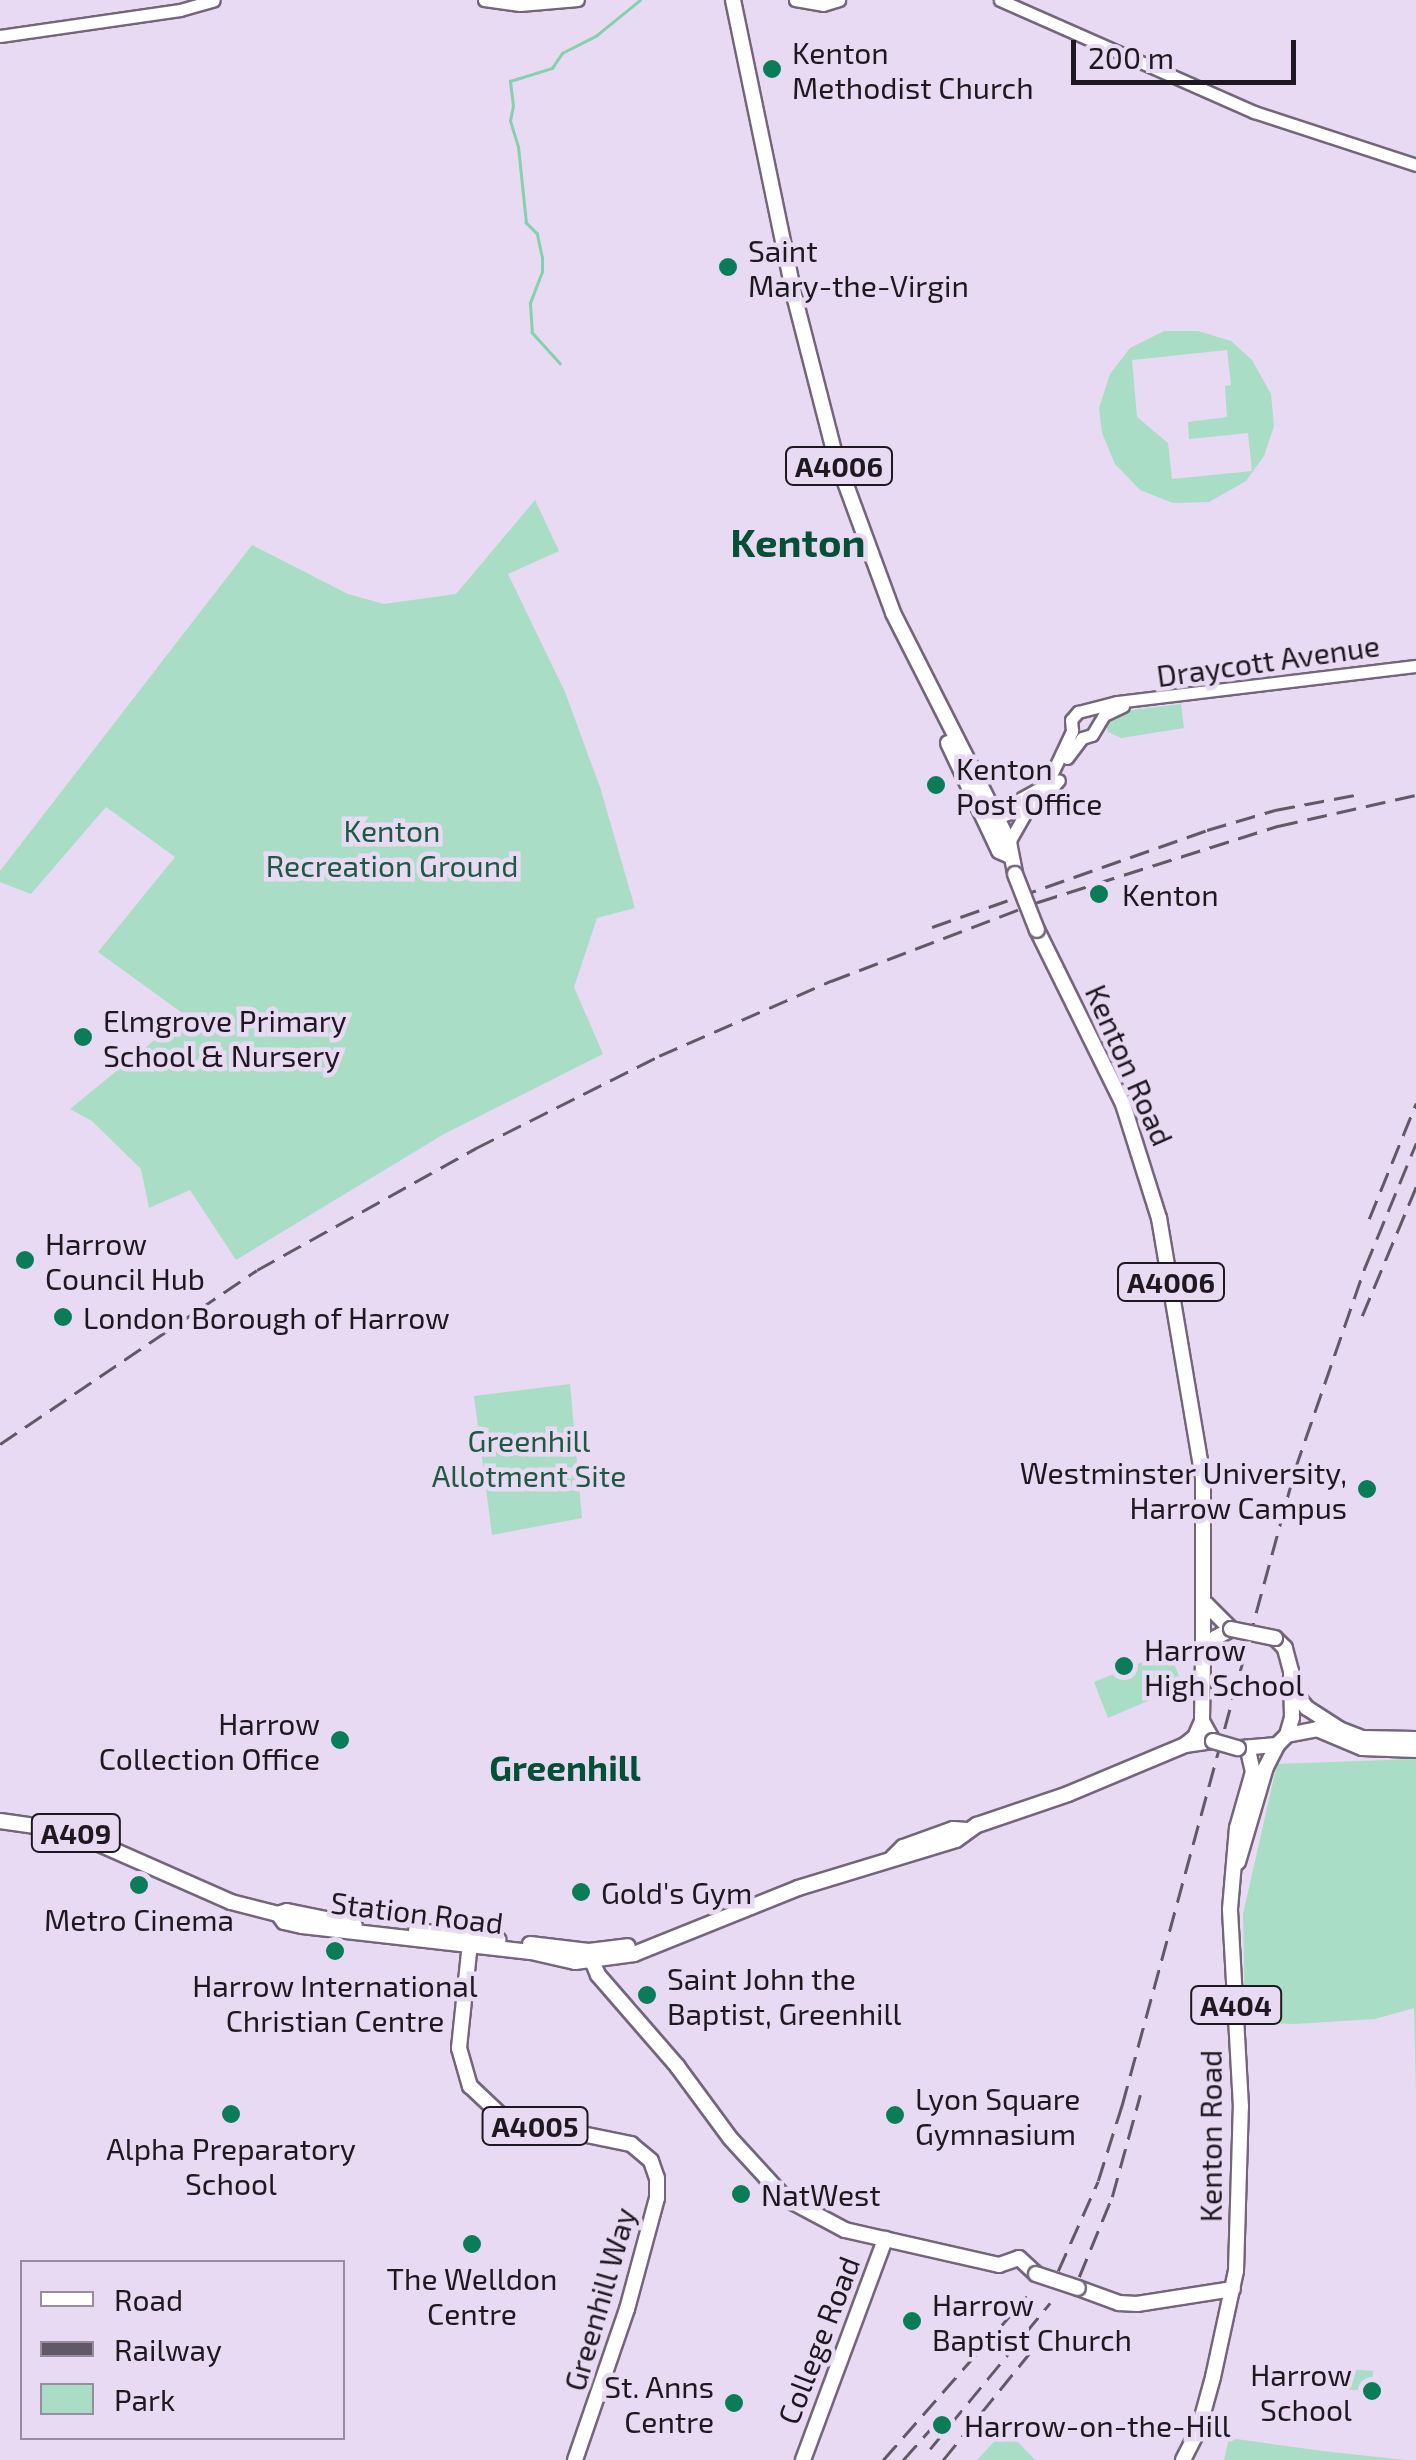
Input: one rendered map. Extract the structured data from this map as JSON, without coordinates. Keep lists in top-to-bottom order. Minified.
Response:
{"streets":{"main road":["A4006","Kenton Road","A409","Station Road","A404","A4005","Greenhill Way","College Road"],"street":["Draycott Avenue"]},"crossings":[["Kenton Road","A409"],["Kenton Road","A404"],["A409","Station Road"],["Station Road","Greenhill Way"]],"districts":["Kenton","Greenhill"],"parks":["Kenton Recreation Ground","Greenhill Allotment Site"],"places":["Kenton Methodist Church","Saint Mary-the-Virgin","Kenton Post Office","Kenton","Elmgrove Primary School & Nursery","Harrow Council Hub","London Borough of Harrow","Westminster University, Harrow Campus","Harrow High School","Harrow Collection Office","Metro Cinema","Gold's Gym","Harrow International Christian Centre","Saint John the Baptist, Greenhill","Alpha Preparatory School","Lyon Square Gymnasium","NatWest","The Welldon Centre","Harrow Baptist Church","Harrow School","St. Anns Centre","Harrow-on-the-Hill"],"legend":["Road","Railway","Park"],"scale_bar":"200 m"}
